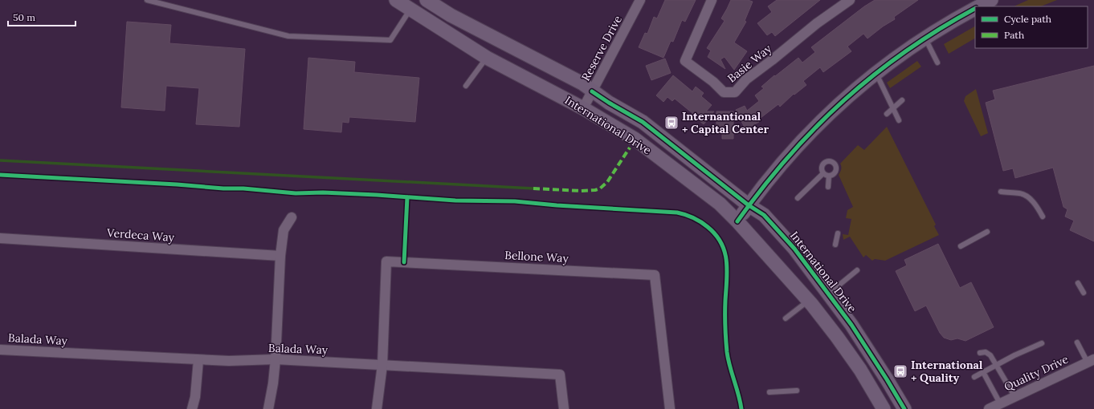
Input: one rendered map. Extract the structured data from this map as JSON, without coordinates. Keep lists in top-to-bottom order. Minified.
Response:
{"streets":{"main road":["International Drive"],"street":["Reserve Drive","Basie Way","Verdeca Way","Bellone Way","Balada Way","Quality Drive"]},"crossings":[["Reserve Drive","International Drive"],["Bellone Way","Balada Way"]],"places":{"bus stop":["Internantional + Capital Center","International + Quality"]},"legend":["Cycle path","Path"],"scale_bar":"50 m"}
